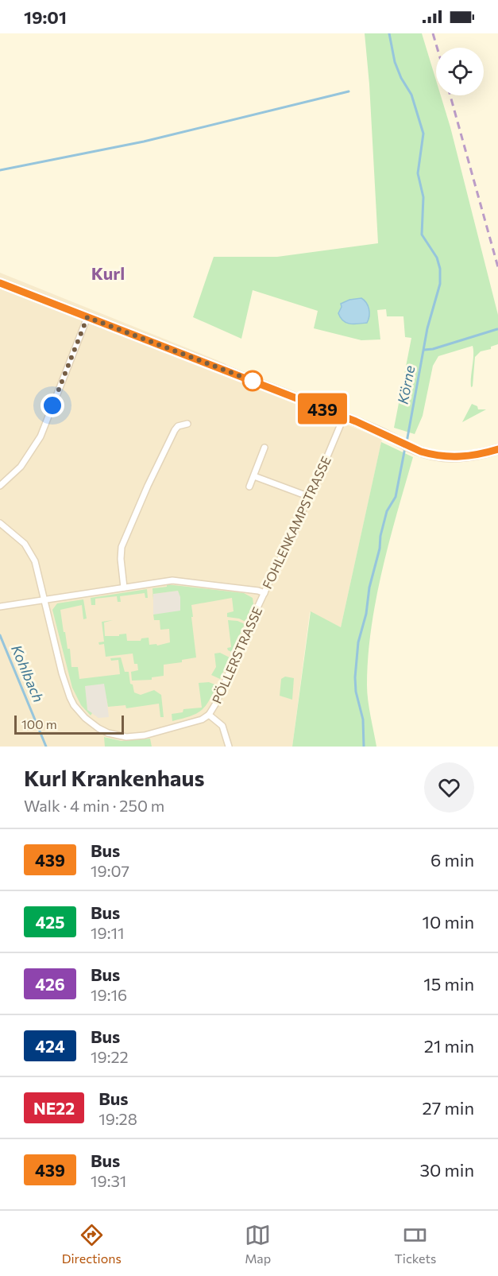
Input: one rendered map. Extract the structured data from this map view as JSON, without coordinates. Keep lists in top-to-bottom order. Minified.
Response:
{"streets":{"street":["FOHLENKAMPSTRASSE","PÖLLERSTRASSE"]},"crossings":[["FOHLENKAMPSTRASSE","PÖLLERSTRASSE"]],"districts":["Kurl"],"water":["Körne","Kohlbach"],"lines":["bus line 439"],"scale_bar":"100 m","page":{"status":"19:01","on_map":"439","scale":"100 m","heading":["Kurl Krankenhaus","Walk · 4 min · 250 m"],"list":[{"mark":"439","name":"Bus","note":"19:07","value":"6 min"},{"mark":"425","name":"Bus","note":"19:11","value":"10 min"},{"mark":"426","name":"Bus","note":"19:16","value":"15 min"},{"mark":"424","name":"Bus","note":"19:22","value":"21 min"},{"mark":"NE22","name":"Bus","note":"19:28","value":"27 min"},{"mark":"439","name":"Bus","note":"19:31","value":"30 min"}],"tabs":["Directions","Map","Tickets"]}}
